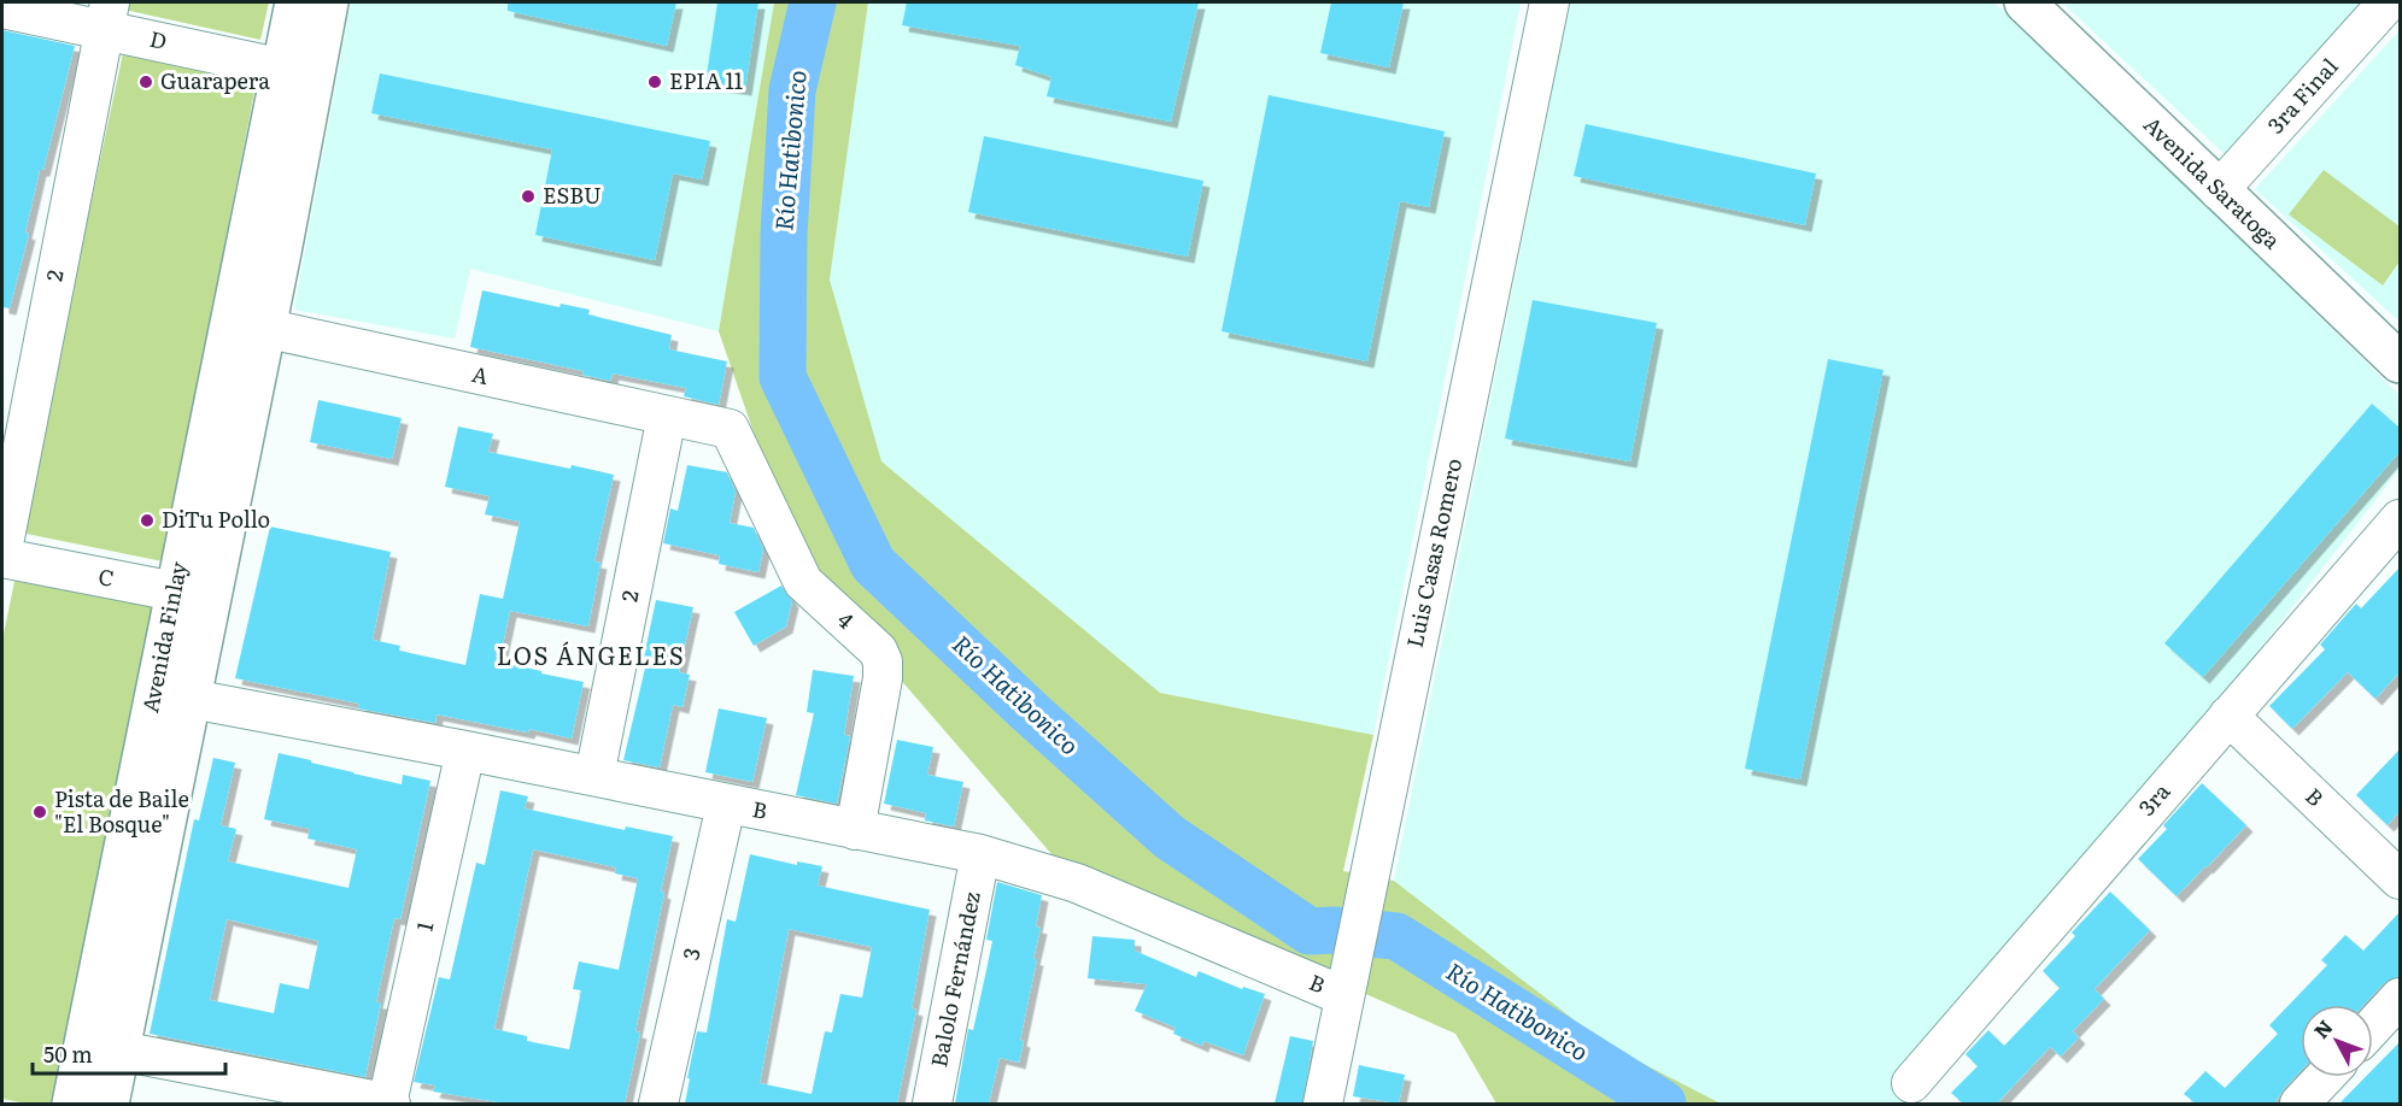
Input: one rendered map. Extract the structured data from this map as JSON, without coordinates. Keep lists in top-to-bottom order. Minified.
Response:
{"streets":{"main road":["Avenida Saratoga","Avenida Finlay"],"street":["D","3ra Final","2","A","Luis Casas Romero","C","4","B","3ra","1","3","Balolo Fernández"]},"crossings":[["D","2"],["D","Avenida Finlay"],["3ra Final","Avenida Saratoga"],["2","A"],["2","B"],["A","4"],["A","Avenida Finlay"],["Luis Casas Romero","B"],["C","Avenida Finlay"],["4","B"],["Avenida Finlay","B"],["B","3ra"],["B","1"],["B","3"],["B","Balolo Fernández"]],"districts":["LOS ÁNGELES"],"water":["Río Hatibonico"],"places":["Guarapera","EPIA 11","ESBU","DiTu Pollo","Pista de Baile \"El Bosque\""],"scale_bar":"50 m","north":"top left"}
